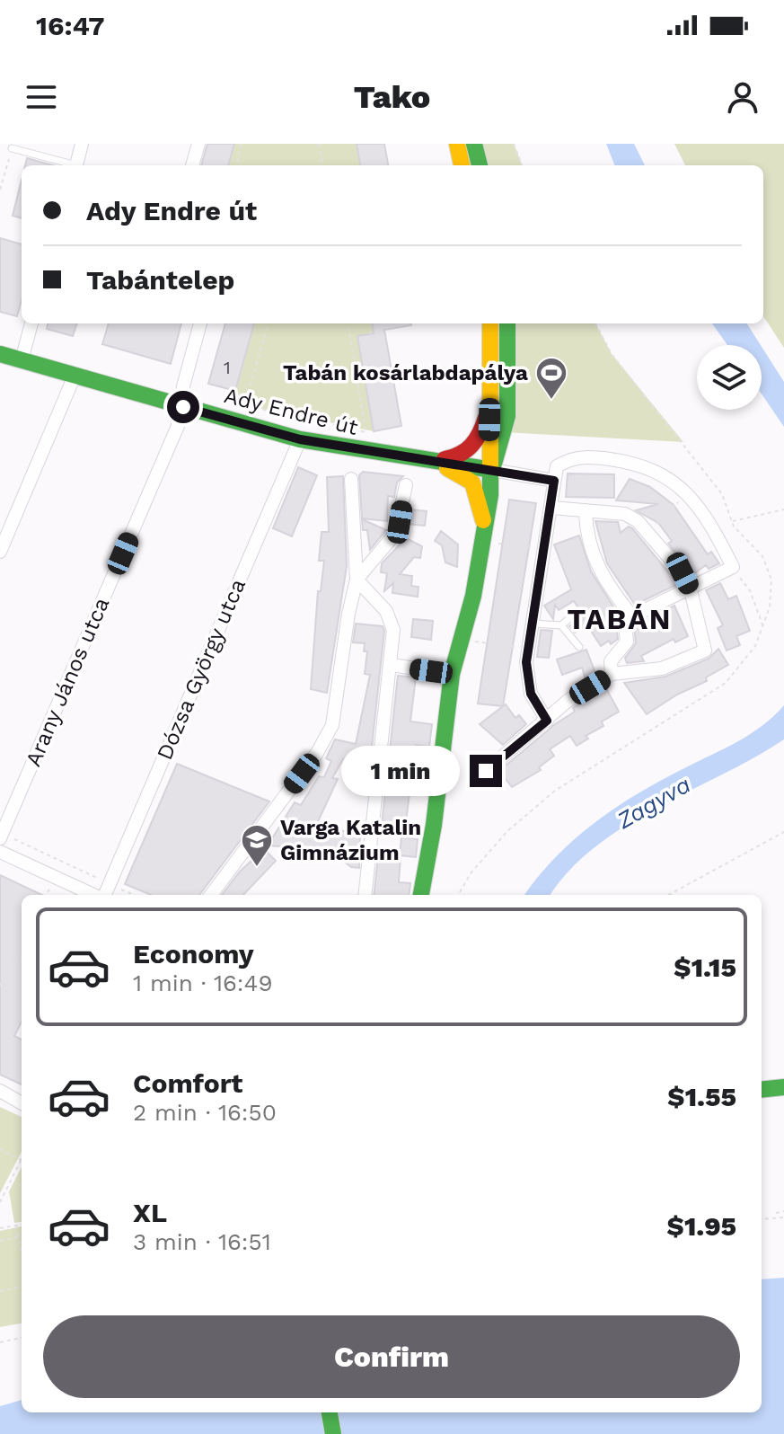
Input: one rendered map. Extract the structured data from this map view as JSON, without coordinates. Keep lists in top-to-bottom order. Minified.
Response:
{"streets":{"street":["Ady Endre út","Dózsa György utca","Arany János utca"]},"crossings":[["Ady Endre út","Dózsa György utca"],["Ady Endre út","Arany János utca"]],"districts":["TABÁN"],"water":["Zagyva"],"places":{"sports":["Tabán kosárlabdapálya"],"school or university":["Varga Katalin Gimnázium"]},"house_numbers":["1"],"page":{"status":"16:47","header":"Tako","banner":["Ady Endre út","Tabántelep"],"bubble":"1 min","list":[{"name":"Economy","note":"1 min · 16:49","value":"$1.15"},{"name":"Comfort","note":"2 min · 16:50","value":"$1.55"},{"name":"XL","note":"3 min · 16:51","value":"$1.95"}],"buttons":"Confirm"}}
